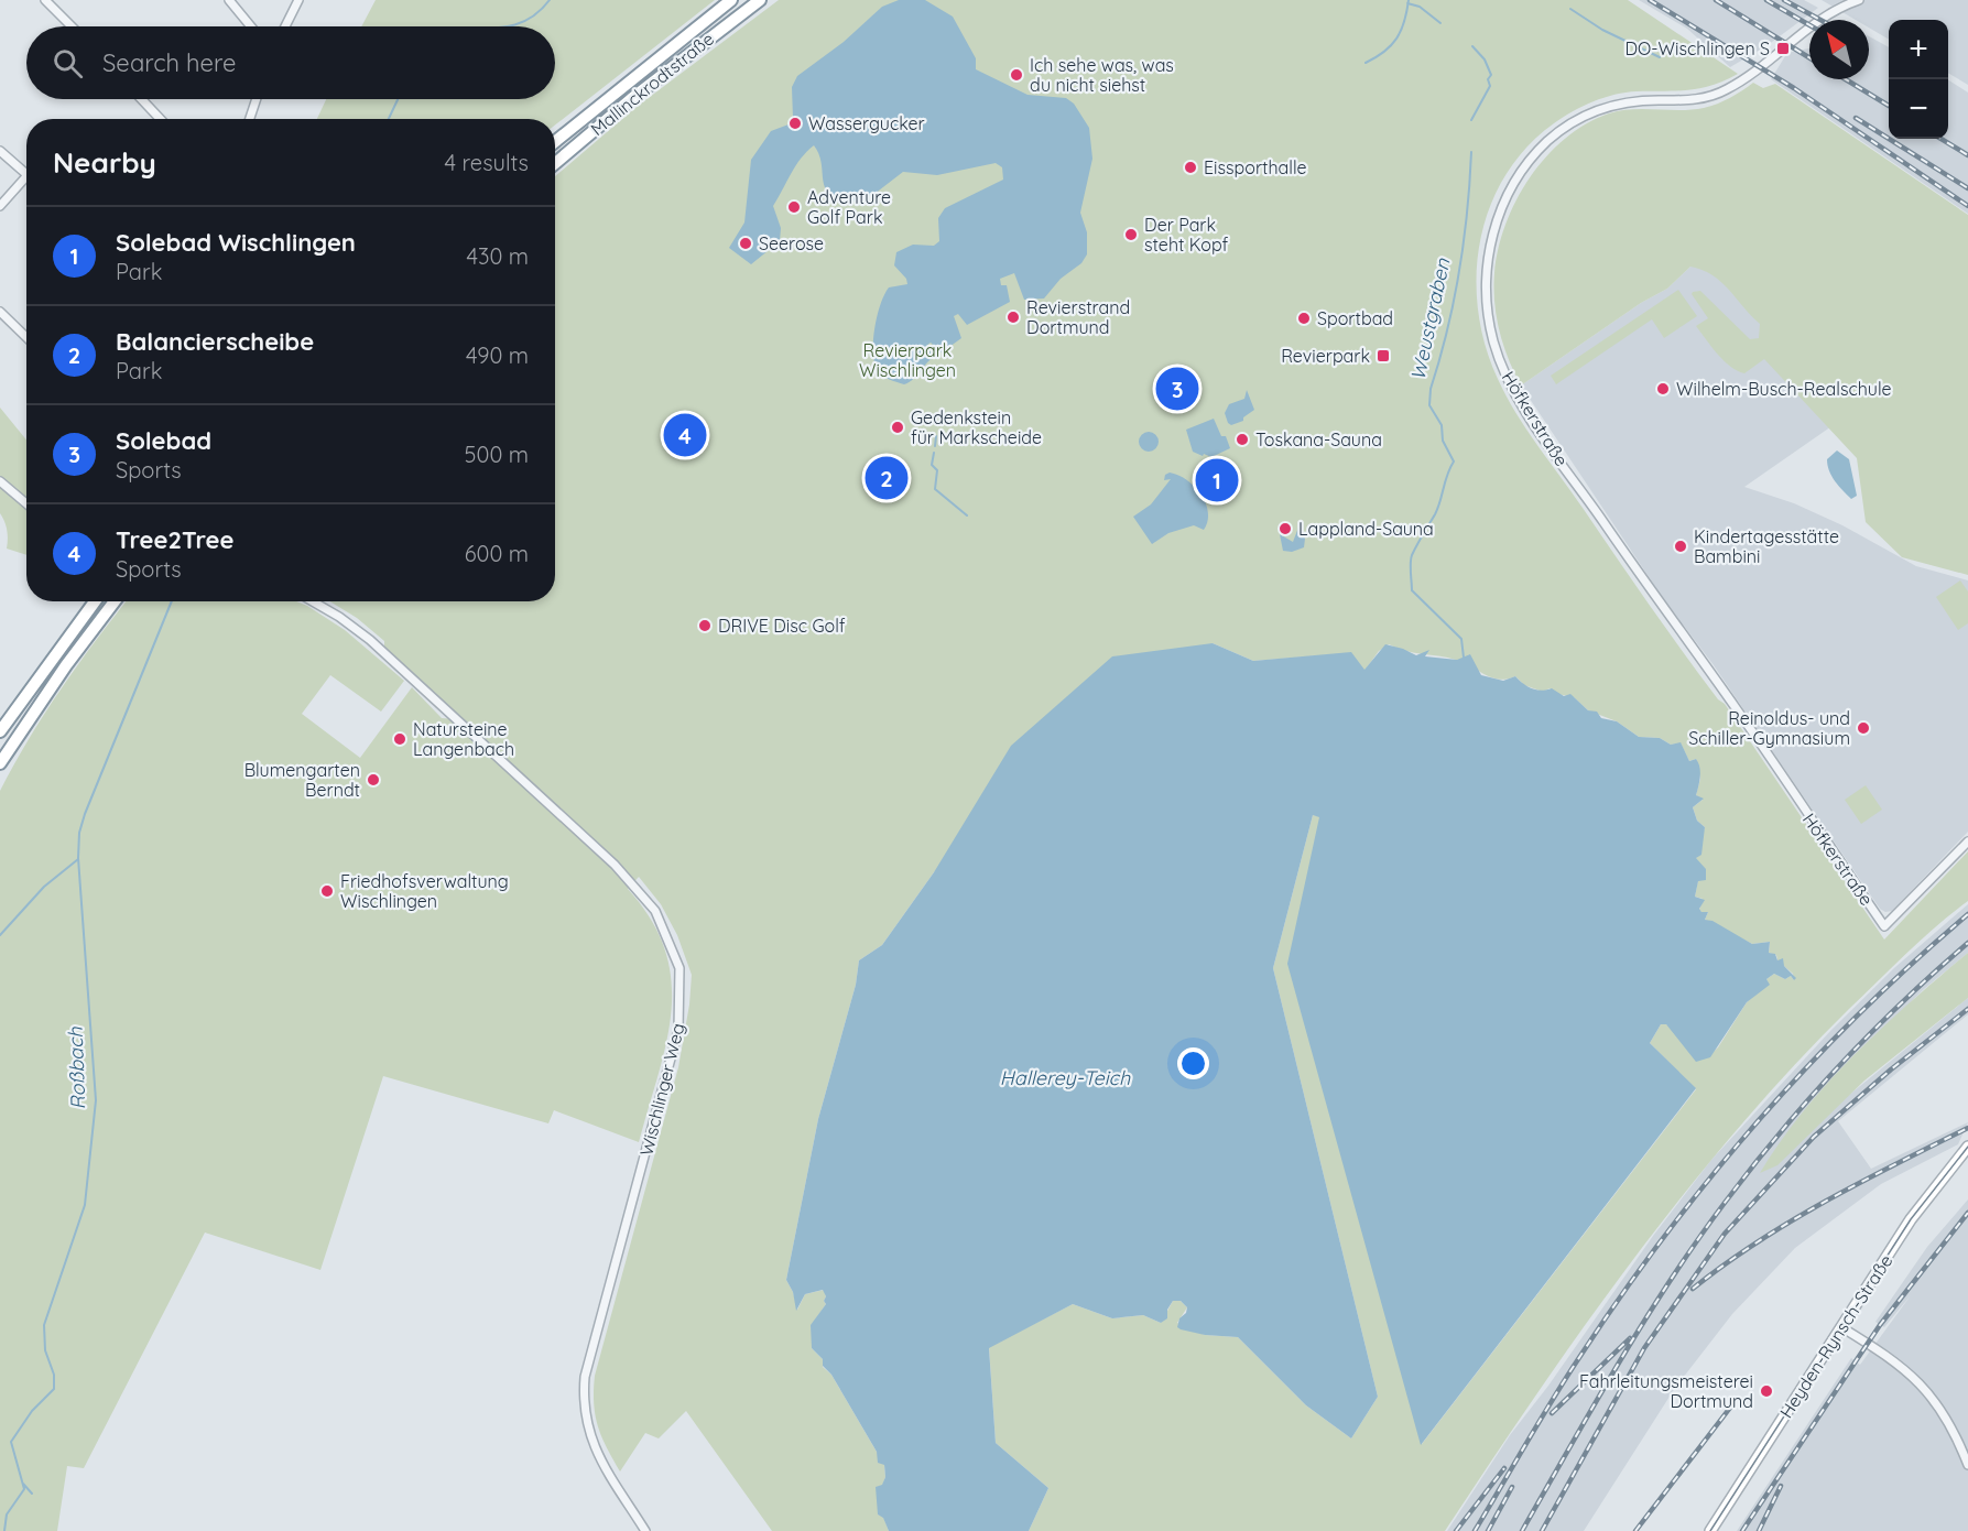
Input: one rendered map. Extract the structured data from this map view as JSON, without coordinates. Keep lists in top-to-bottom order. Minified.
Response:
{"streets":{"highway":["Mallinckrodtstraße"],"main road":["Heyden-Rynsch-Straße"],"street":["Höfkerstraße","Wischlinger Weg"]},"water":["Weustgraben","Roßbach","Hallerey-Teich"],"parks":["Revierpark Wischlingen"],"places":{"transit":["DO-Wischlingen S","Revierpark"],"other":["Ich sehe was, was du nicht siehst","Wassergucker","Eissporthalle","Adventure Golf Park","Der Park steht Kopf","Seerose","Revierstrand Dortmund","Sportbad","Wilhelm-Busch-Realschule","Gedenkstein für Markscheide","Toskana-Sauna","Lappland-Sauna","Kindertagesstätte Bambini","DRIVE Disc Golf","Reinoldus- und Schiller-Gymnasium","Natursteine Langenbach","Blumengarten Berndt","Friedhofsverwaltung Wischlingen","Fahrleitungsmeisterei Dortmund"]},"north":"top left","page":{"map_buttons":["+","−"],"search":"Search here","heading":["Nearby","4 results"],"list":[{"mark":"1","name":"Solebad Wischlingen","note":"Park","value":"430 m"},{"mark":"2","name":"Balancierscheibe","note":"Park","value":"490 m"},{"mark":"3","name":"Solebad","note":"Sports","value":"500 m"},{"mark":"4","name":"Tree2Tree","note":"Sports","value":"600 m"}],"pins":["3","4","2","1"]}}
